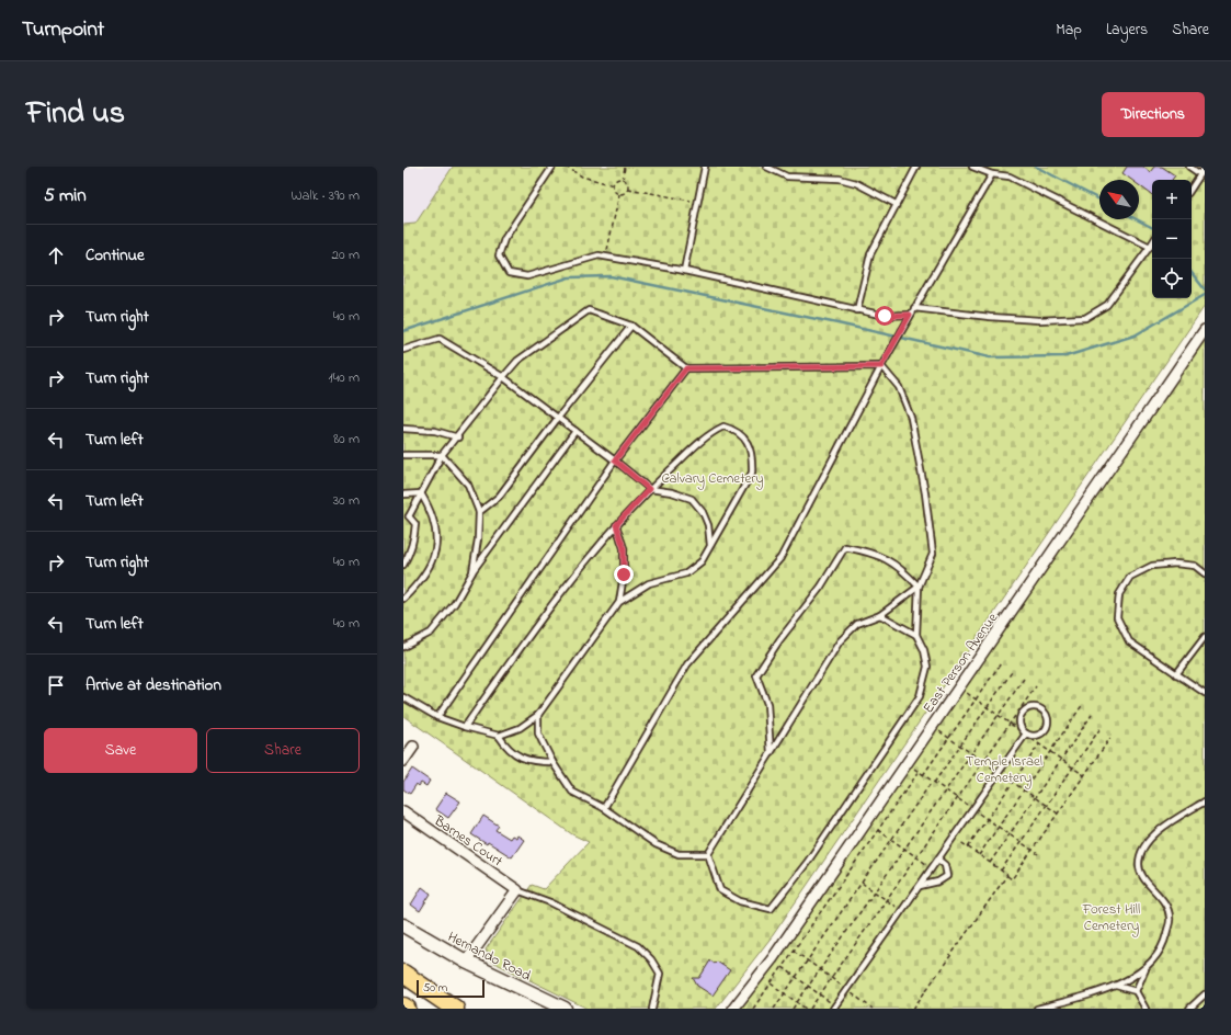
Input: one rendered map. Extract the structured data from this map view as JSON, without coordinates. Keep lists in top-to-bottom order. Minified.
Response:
{"streets":{"street":["East Person Avenue","Barnes Court","Hernando Road"]},"parks":["Calvary Cemetery","Temple Israel Cemetery","Forest Hill Cemetery"],"scale_bar":"50 m","north":"top left","page":{"header":"Turnpoint","nav":["Map","Layers","Share"],"title":"Find us","buttons":["Directions",["Save","Share"]],"heading":["5 min","Walk · 390 m"],"map_buttons":["+","−"],"list":[["Continue","20 m"],["Turn right","40 m"],["Turn right","140 m"],["Turn left","80 m"],["Turn left","30 m"],["Turn right","40 m"],["Turn left","40 m"],"Arrive at destination"],"scale":"50 m"}}
